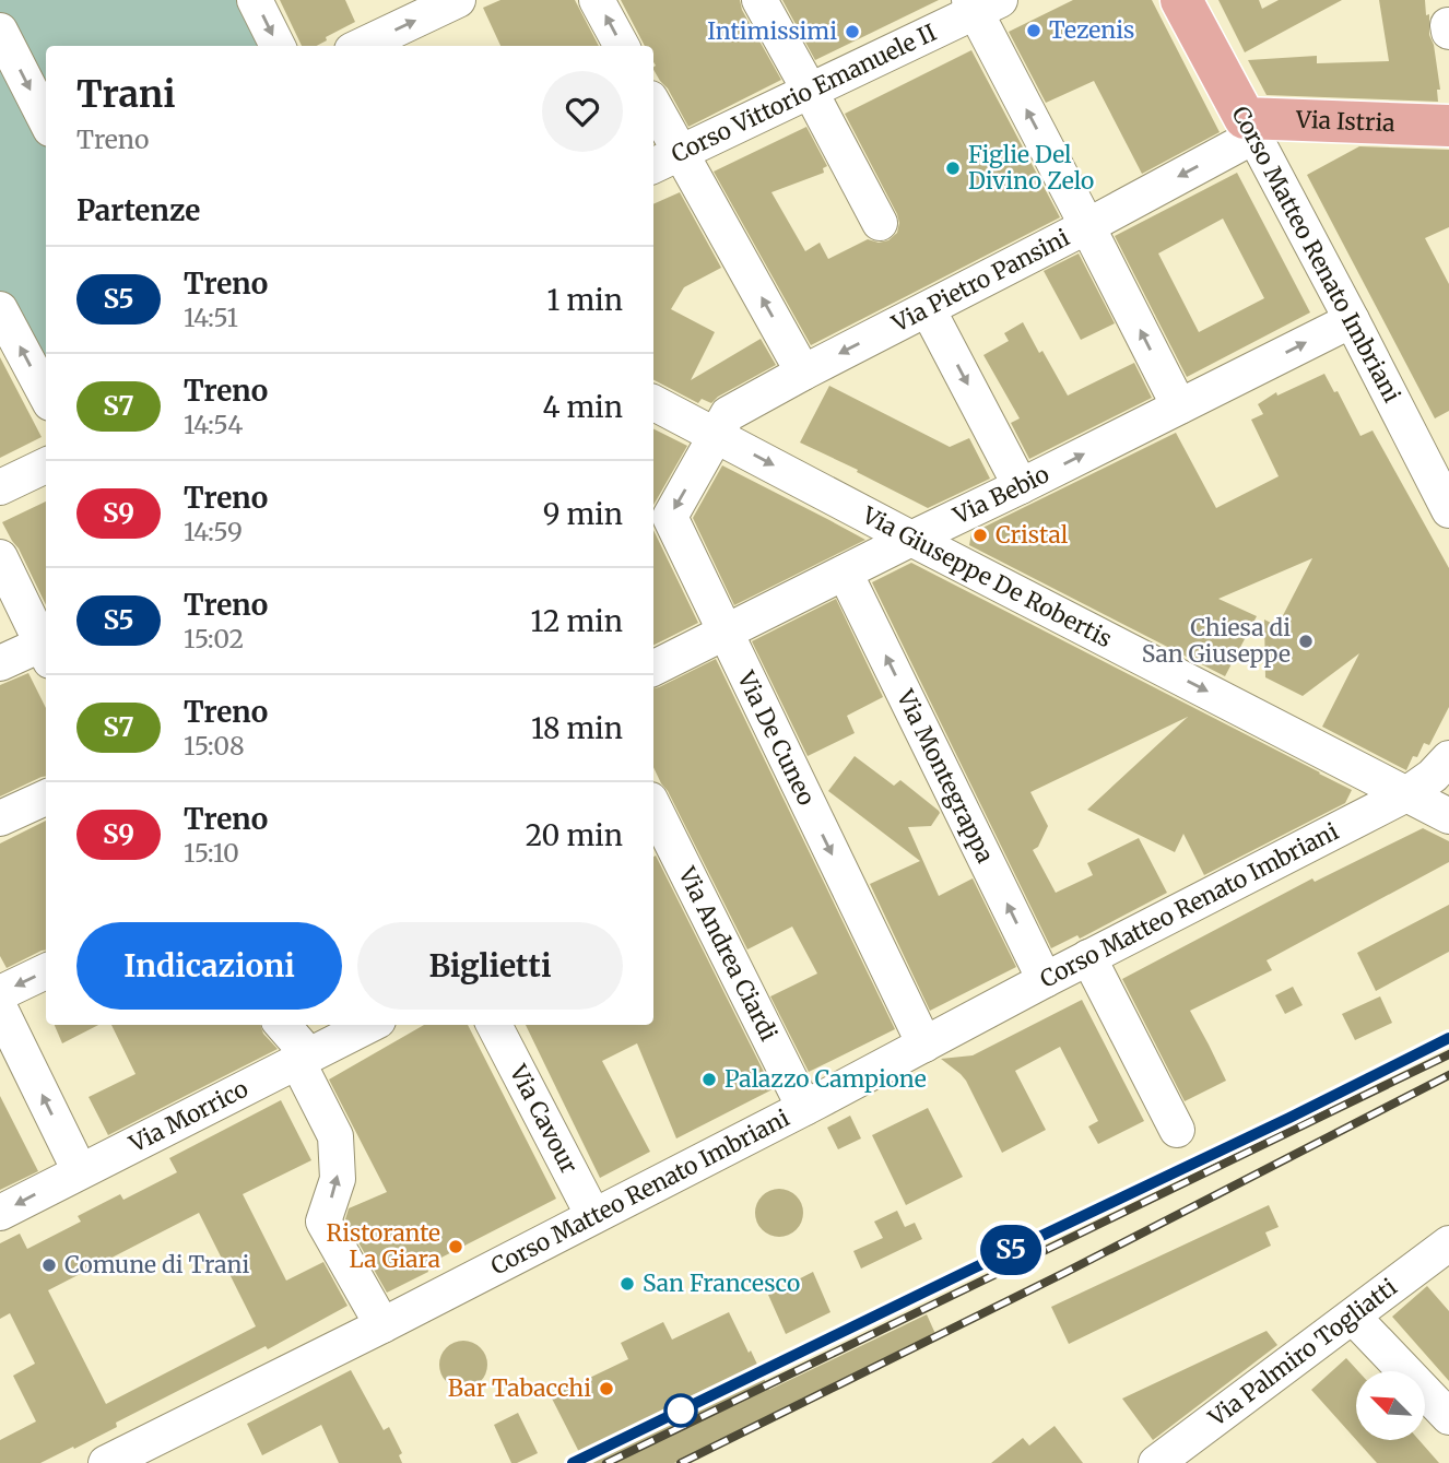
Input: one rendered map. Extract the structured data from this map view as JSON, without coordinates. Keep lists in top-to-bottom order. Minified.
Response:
{"streets":{"main road":["Via Istria","Corso Matteo Renato Imbriani"],"street":["Corso Vittorio Emanuele II","Via Pietro Pansini","Via Bebio","Via Giuseppe De Robertis","Via De Cuneo","Via Montegrappa","Via Andrea Ciardi","Via Morrico","Via Cavour","Via Palmiro Togliatti"]},"crossings":[["Via Istria","Corso Matteo Renato Imbriani"],["Via Istria","Via Pietro Pansini"],["Corso Matteo Renato Imbriani","Via Pietro Pansini"],["Corso Matteo Renato Imbriani","Via Bebio"],["Corso Matteo Renato Imbriani","Via Giuseppe De Robertis"],["Corso Matteo Renato Imbriani","Via De Cuneo"],["Corso Matteo Renato Imbriani","Via Montegrappa"],["Corso Matteo Renato Imbriani","Via Andrea Ciardi"],["Corso Matteo Renato Imbriani","Via Cavour"],["Via Pietro Pansini","Via Giuseppe De Robertis"],["Via Pietro Pansini","Via De Cuneo"],["Via Bebio","Via Giuseppe De Robertis"],["Via Bebio","Via De Cuneo"],["Via Bebio","Via Montegrappa"],["Via Giuseppe De Robertis","Via De Cuneo"]],"one_way":["Via Pietro Pansini","Via Bebio","Via Giuseppe De Robertis","Via De Cuneo","Via Montegrappa"],"places":["Tezenis","Intimissimi","Figlie Del Divino Zelo","Cristal","Chiesa di San Giuseppe","Palazzo Campione","Ristorante La Giara","Comune di Trani","San Francesco","Bar Tabacchi"],"north":"top left","page":{"on_map":"S5","heading":[["Trani","Treno"],"Partenze"],"list":[{"mark":"S5","name":"Treno","note":"14:51","value":"1 min"},{"mark":"S7","name":"Treno","note":"14:54","value":"4 min"},{"mark":"S9","name":"Treno","note":"14:59","value":"9 min"},{"mark":"S5","name":"Treno","note":"15:02","value":"12 min"},{"mark":"S7","name":"Treno","note":"15:08","value":"18 min"},{"mark":"S9","name":"Treno","note":"15:10","value":"20 min"}],"buttons":["Indicazioni","Biglietti"]}}
